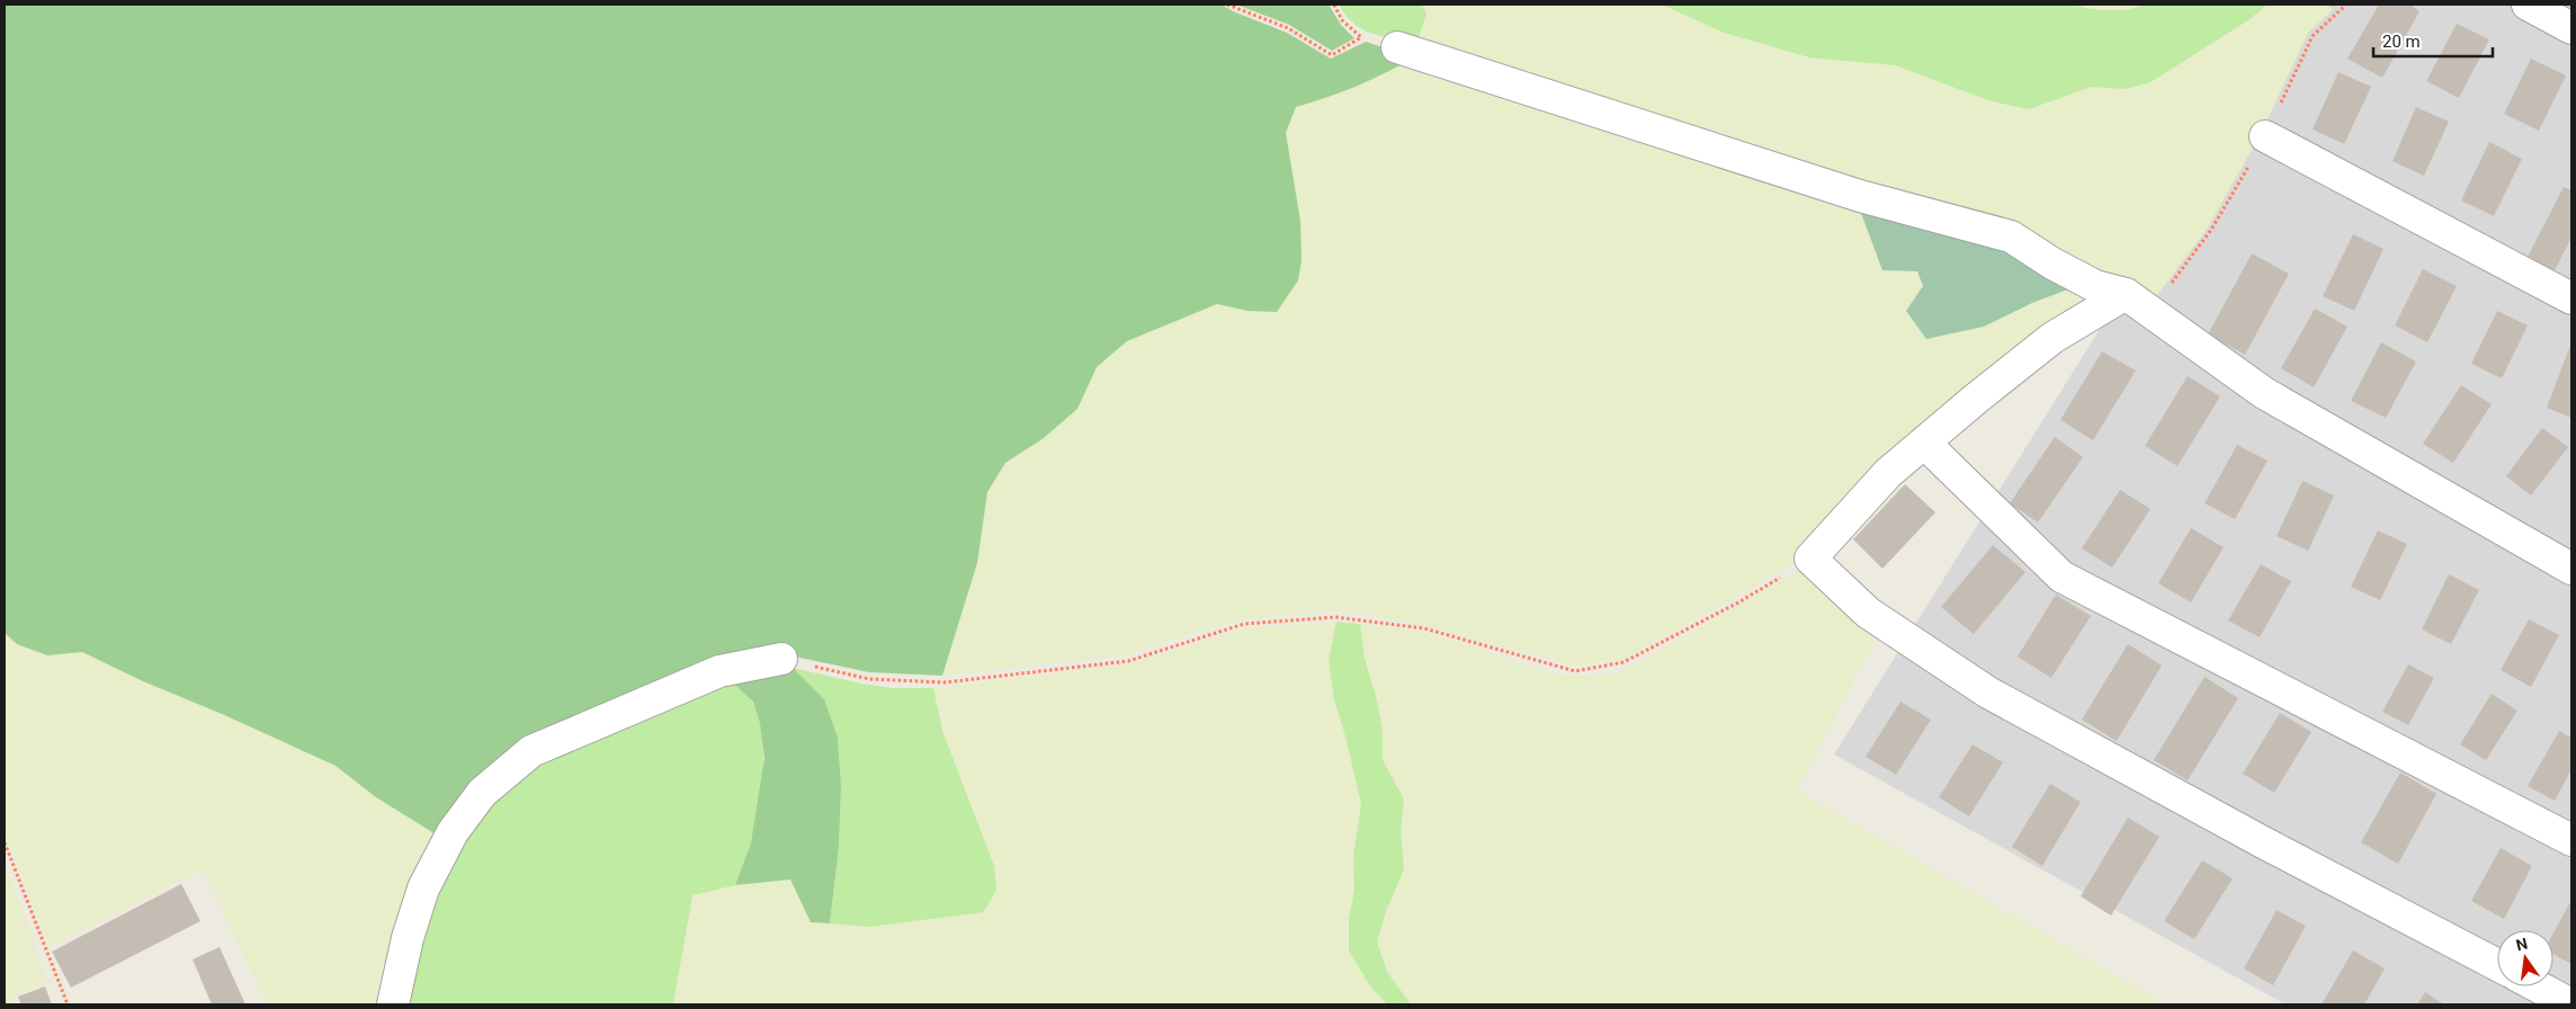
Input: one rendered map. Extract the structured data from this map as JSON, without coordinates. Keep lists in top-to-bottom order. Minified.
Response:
{"scale_bar":"20 m","north":"top"}
